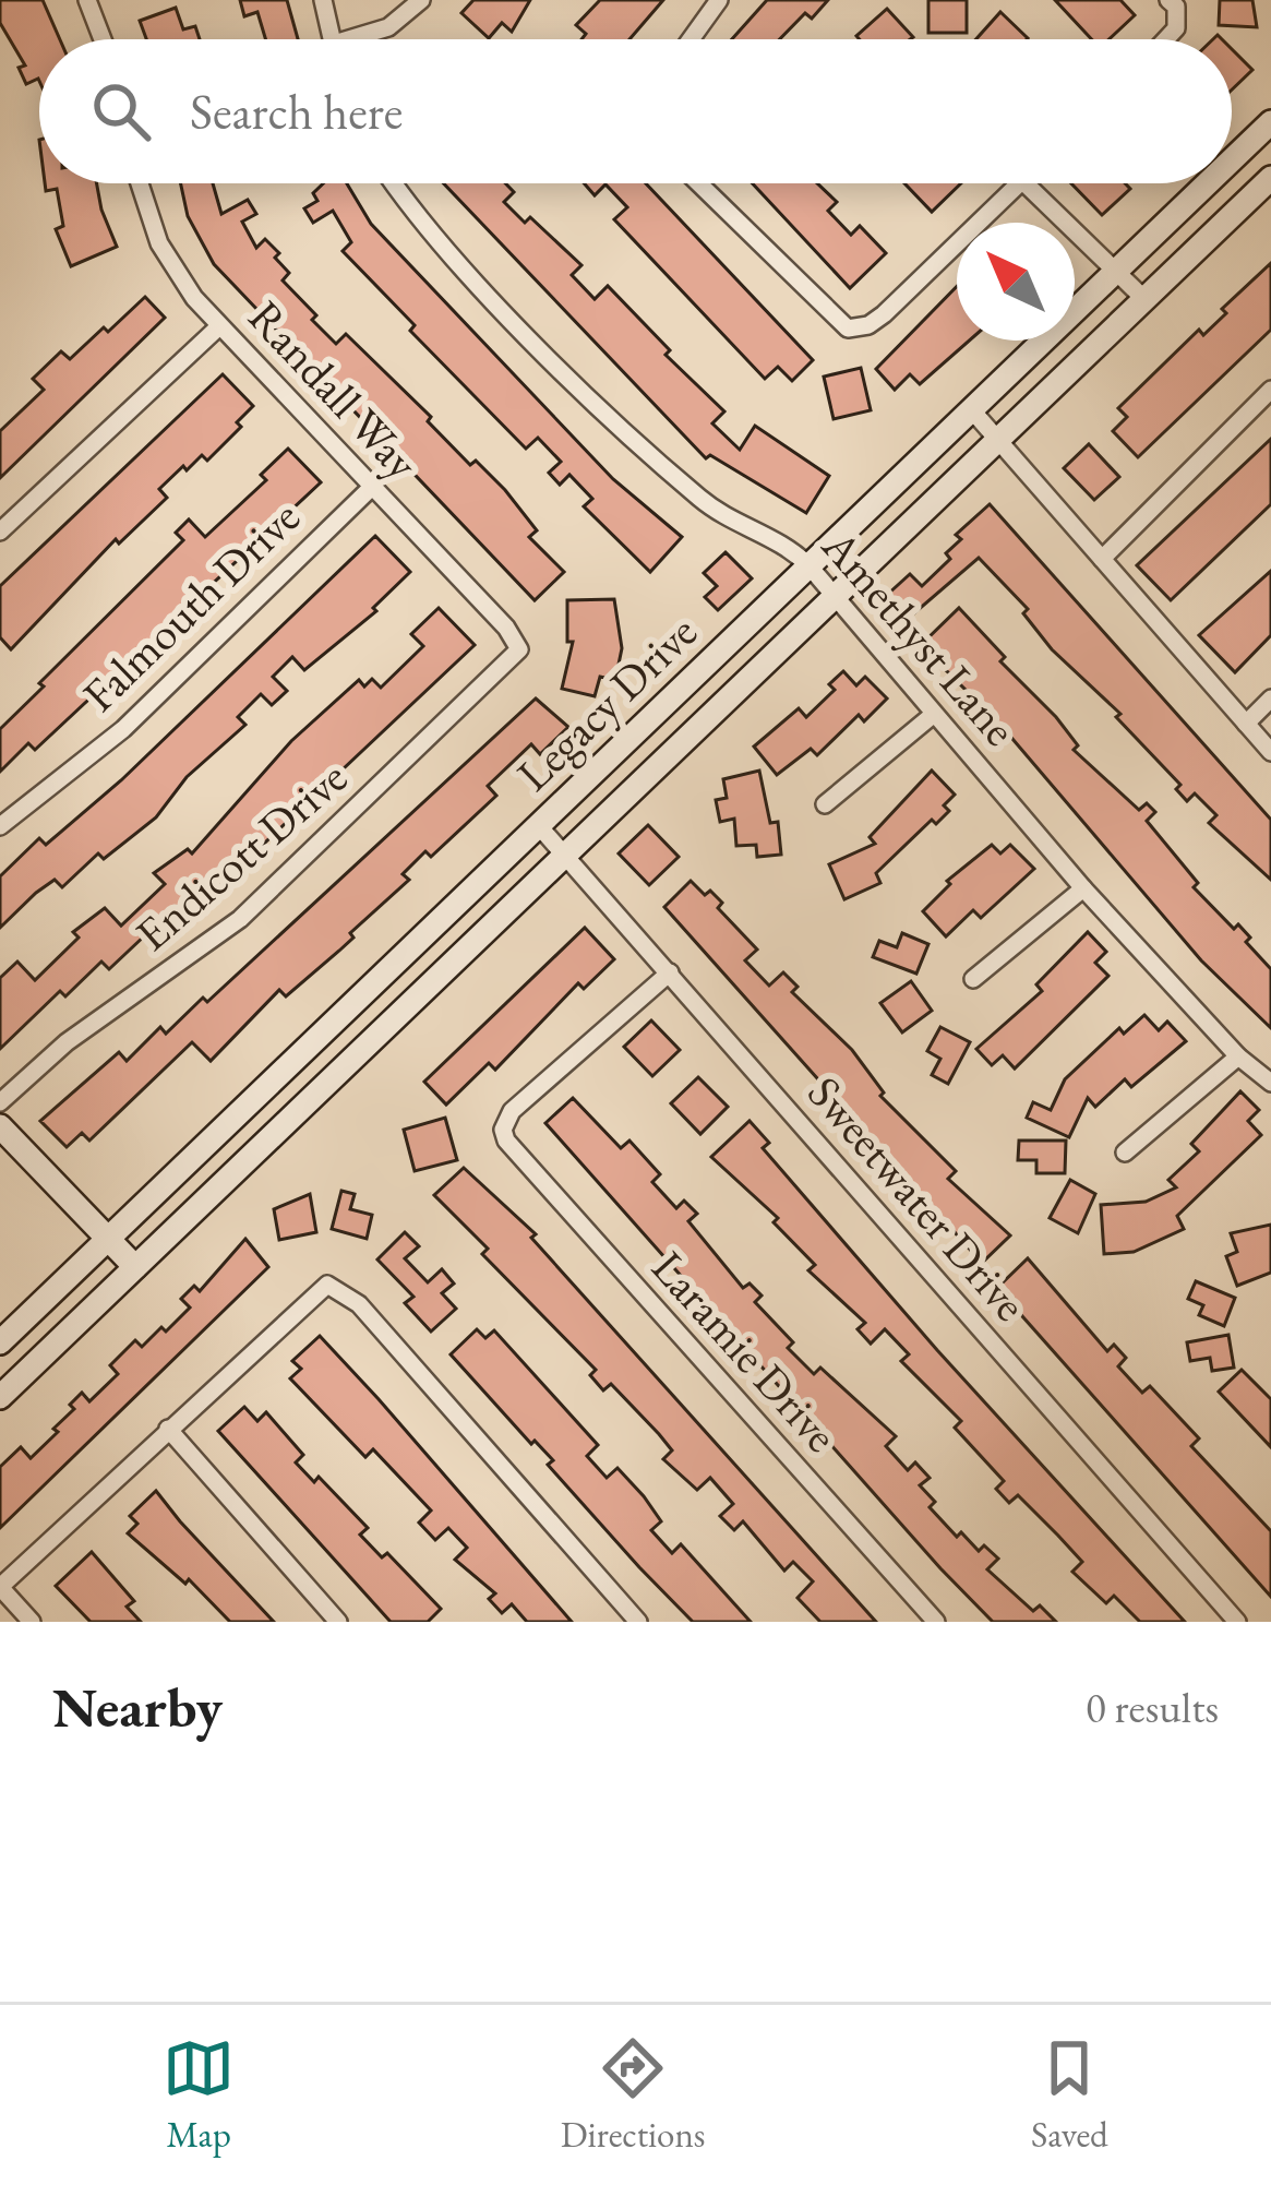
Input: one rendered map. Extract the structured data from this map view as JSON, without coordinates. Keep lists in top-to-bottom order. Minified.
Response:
{"streets":{"main road":["Legacy Drive"],"street":["Randall Way","Falmouth Drive","Amethyst Lane","Endicott Drive","Sweetwater Drive","Laramie Drive"]},"crossings":[["Randall Way","Falmouth Drive"],["Randall Way","Endicott Drive"],["Amethyst Lane","Legacy Drive"],["Legacy Drive","Sweetwater Drive"],["Sweetwater Drive","Laramie Drive"]],"north":"top left","page":{"search":"Search here","heading":["Nearby","0 results"],"nav":["Map","Directions","Saved"]}}
